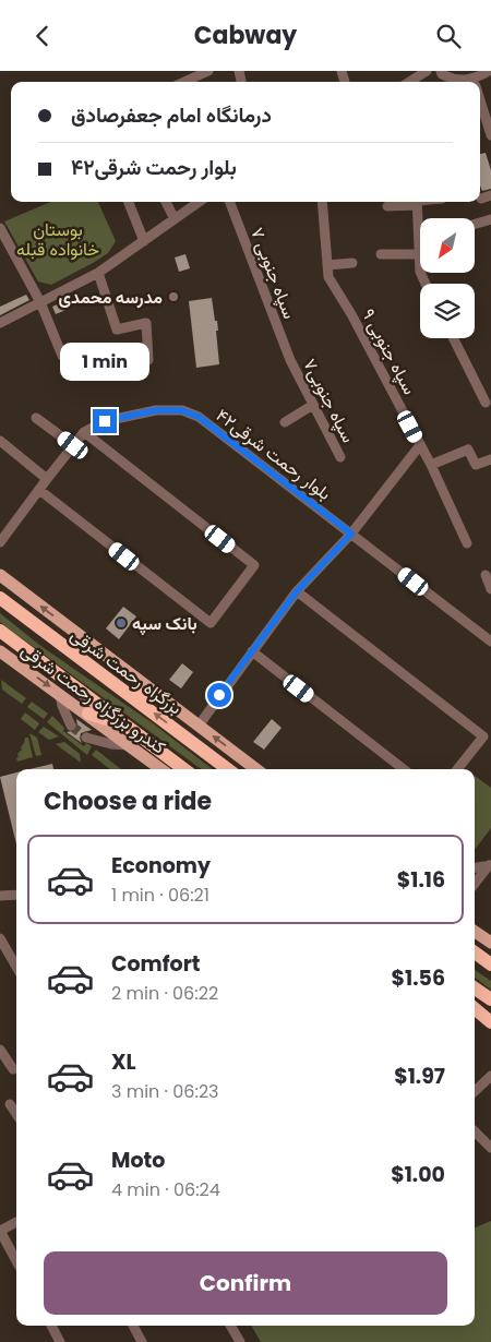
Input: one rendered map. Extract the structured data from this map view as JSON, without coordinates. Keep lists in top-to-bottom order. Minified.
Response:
{"streets":{"highway":["بزرگراه رحمت شرقی"],"main road":["کندرو بزرگراه رحمت شرقی"],"street":["۷ سپاه جنوبی","۹ سپاه جنوبی","سپاه جنوبی۷","بلوار رحمت شرقی۴۲"]},"crossings":[["۷ سپاه جنوبی","سپاه جنوبی۷"]],"parks":["بوستان خانواده قبله"],"places":["مدرسه محمدی","بانک سپه"],"north":"bottom left","page":{"header":"Cabway","banner":["درمانگاه امام جعفرصادق","بلوار رحمت شرقی۴۲"],"bubble":"1 min","heading":"Choose a ride","list":[{"name":"Economy","note":"1 min · 06:21","value":"$1.16"},{"name":"Comfort","note":"2 min · 06:22","value":"$1.56"},{"name":"XL","note":"3 min · 06:23","value":"$1.97"},{"name":"Moto","note":"4 min · 06:24","value":"$1.00"}],"buttons":"Confirm"}}
